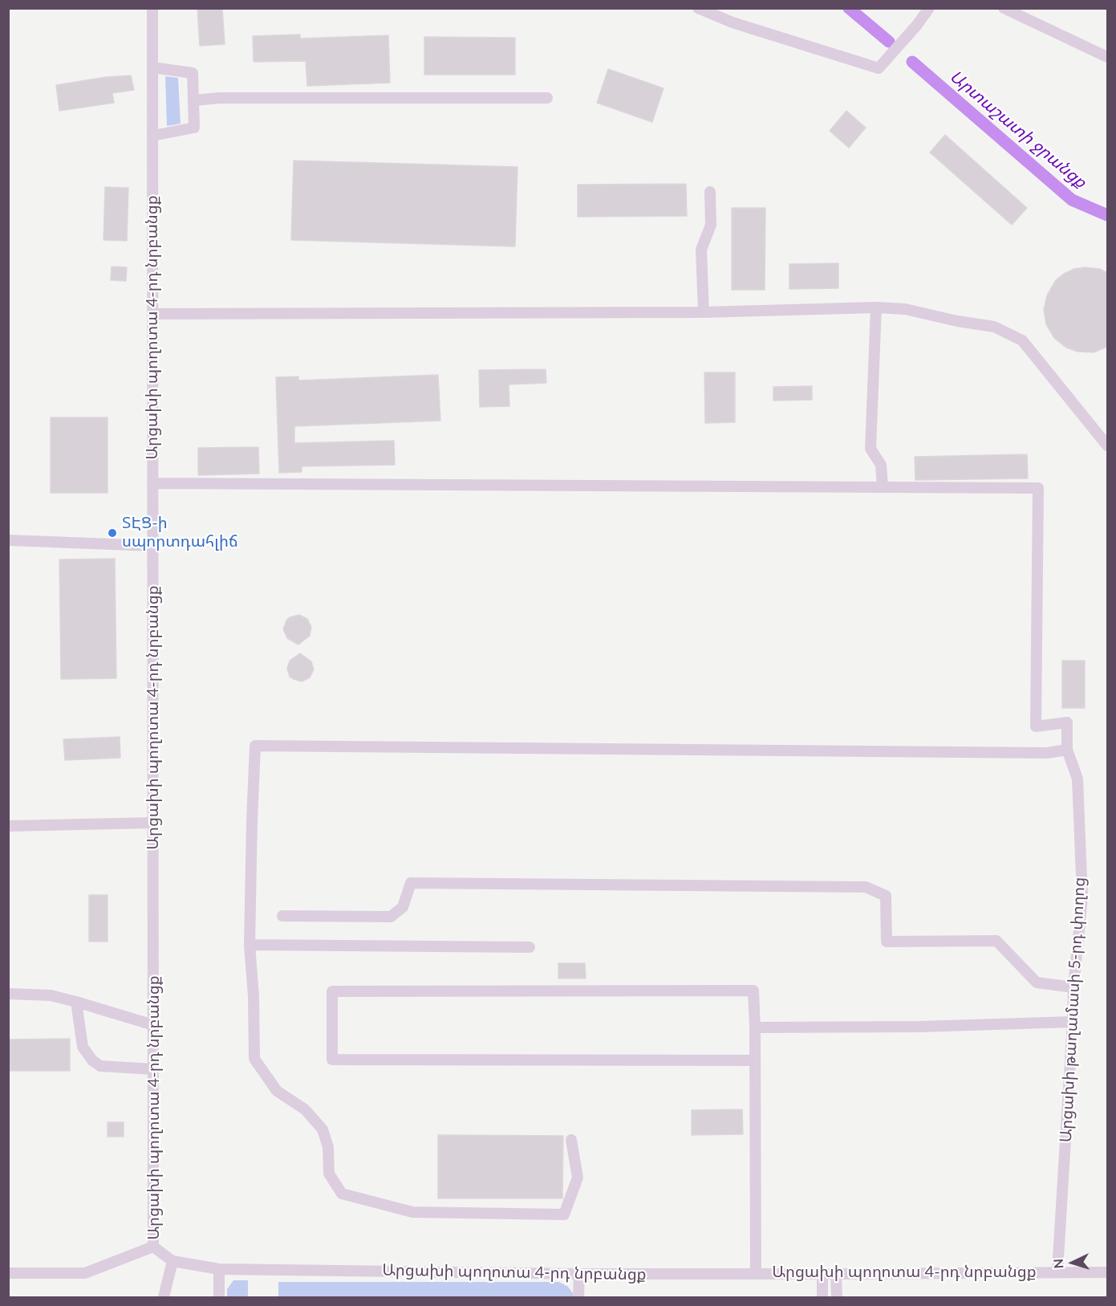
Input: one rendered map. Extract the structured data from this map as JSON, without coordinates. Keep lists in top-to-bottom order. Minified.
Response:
{"streets":{"street":["Արցախի պողոտա 4-րդ նրբանցք","Արցախի թաղամասի 5-րդ փողոց"]},"crossings":[["Արցախի պողոտա 4-րդ նրբանցք","Արցախի թաղամասի 5-րդ փողոց"]],"water":["Արտաշատի ջրանցք"],"places":["ՏԷՑ-ի սպորտդահլիճ"],"north":"left"}
